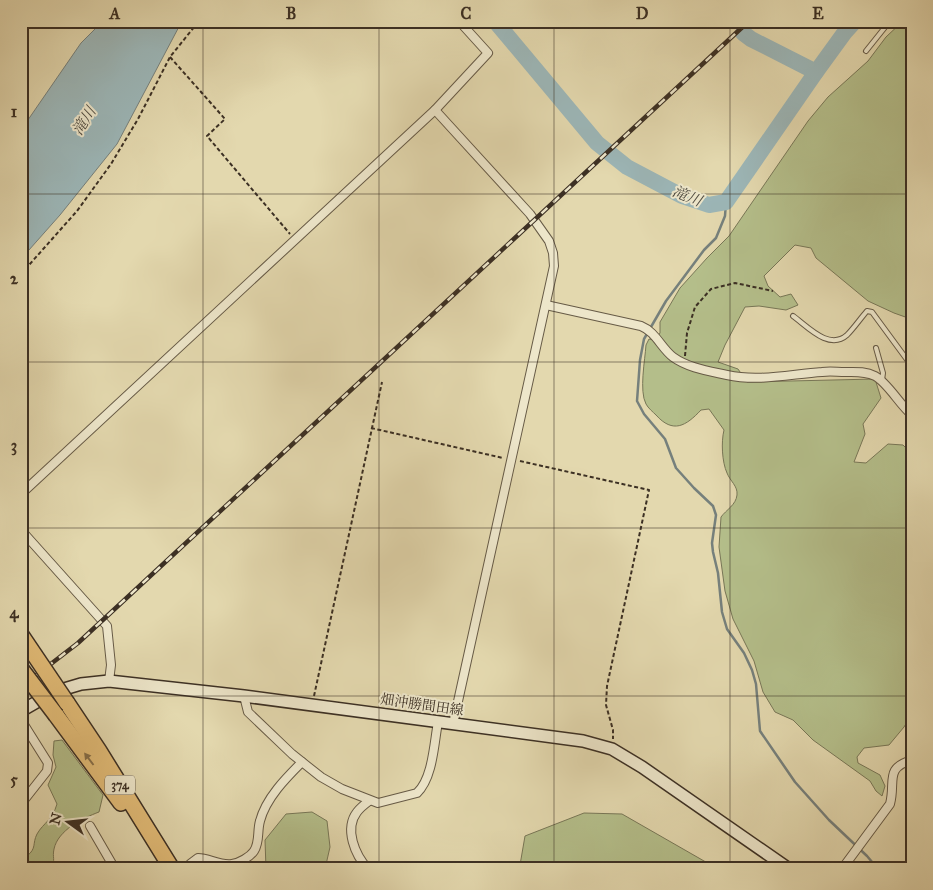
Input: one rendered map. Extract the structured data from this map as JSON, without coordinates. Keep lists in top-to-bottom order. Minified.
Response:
{"streets":{"highway":["374"],"main road":["畑沖勝間田線"]},"water":["滝川"],"north":"left","grid":{"columns":["A","B","C","D","E"],"rows":["1","2","3","4","5"]}}
